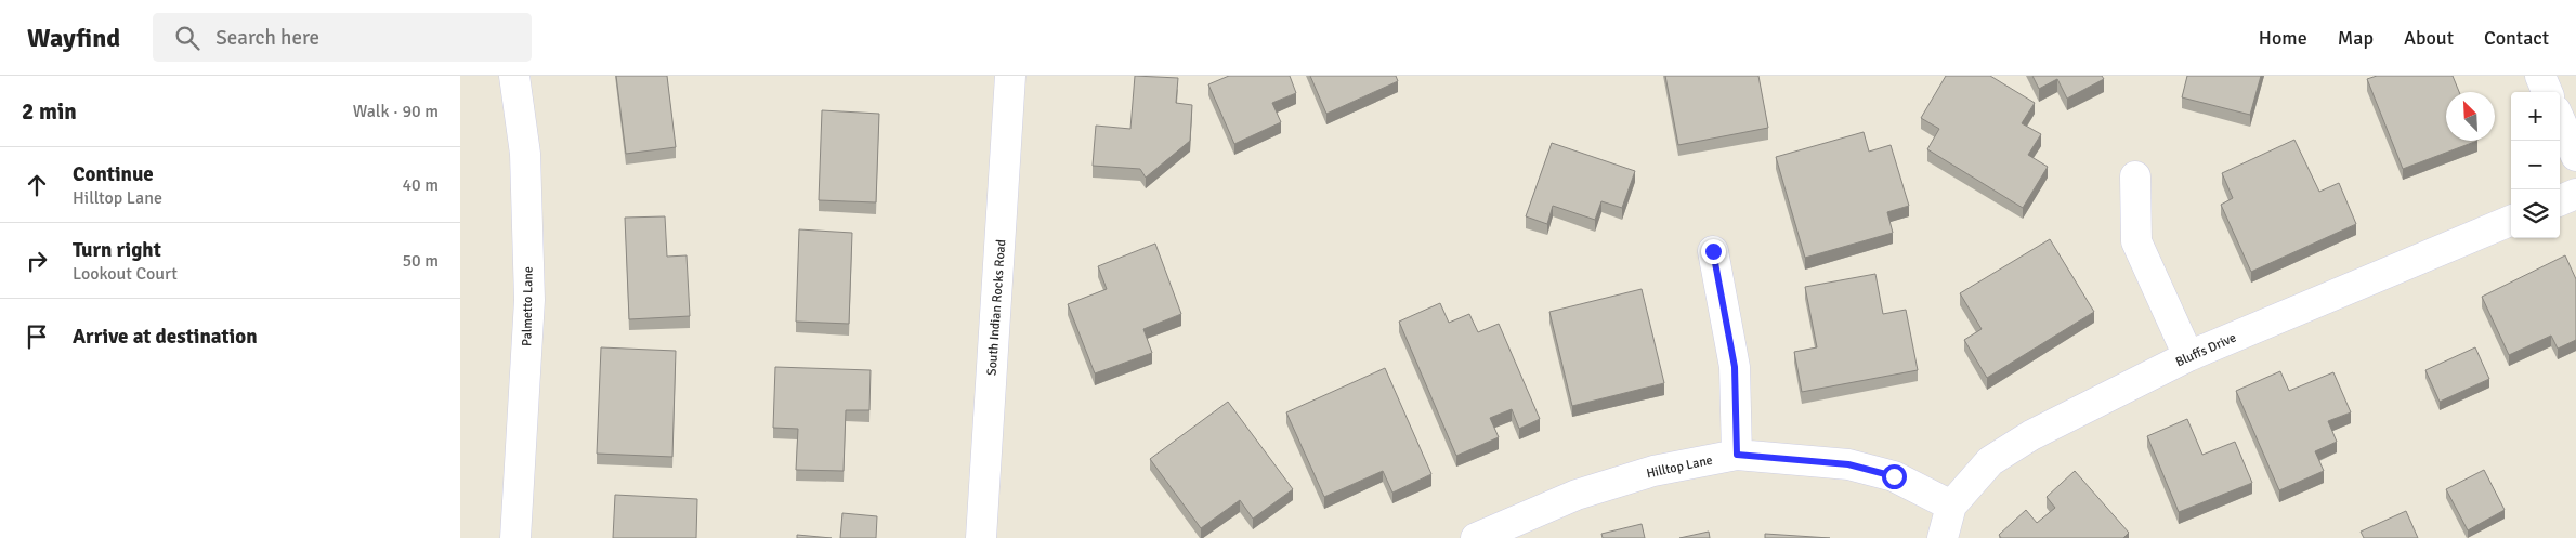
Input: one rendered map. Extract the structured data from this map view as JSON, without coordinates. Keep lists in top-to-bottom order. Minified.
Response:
{"streets":{"street":["Palmetto Lane","South Indian Rocks Road","Bluffs Drive","Hilltop Lane"]},"crossings":[["Bluffs Drive","Hilltop Lane"]],"north":"top left","page":{"header":"Wayfind","search":"Search here","nav":["Home","Map","About","Contact"],"heading":["2 min","Walk · 90 m"],"map_buttons":["+","−"],"list":[["Continue","Hilltop Lane","40 m"],["Turn right","Lookout Court","50 m"],"Arrive at destination"]}}
